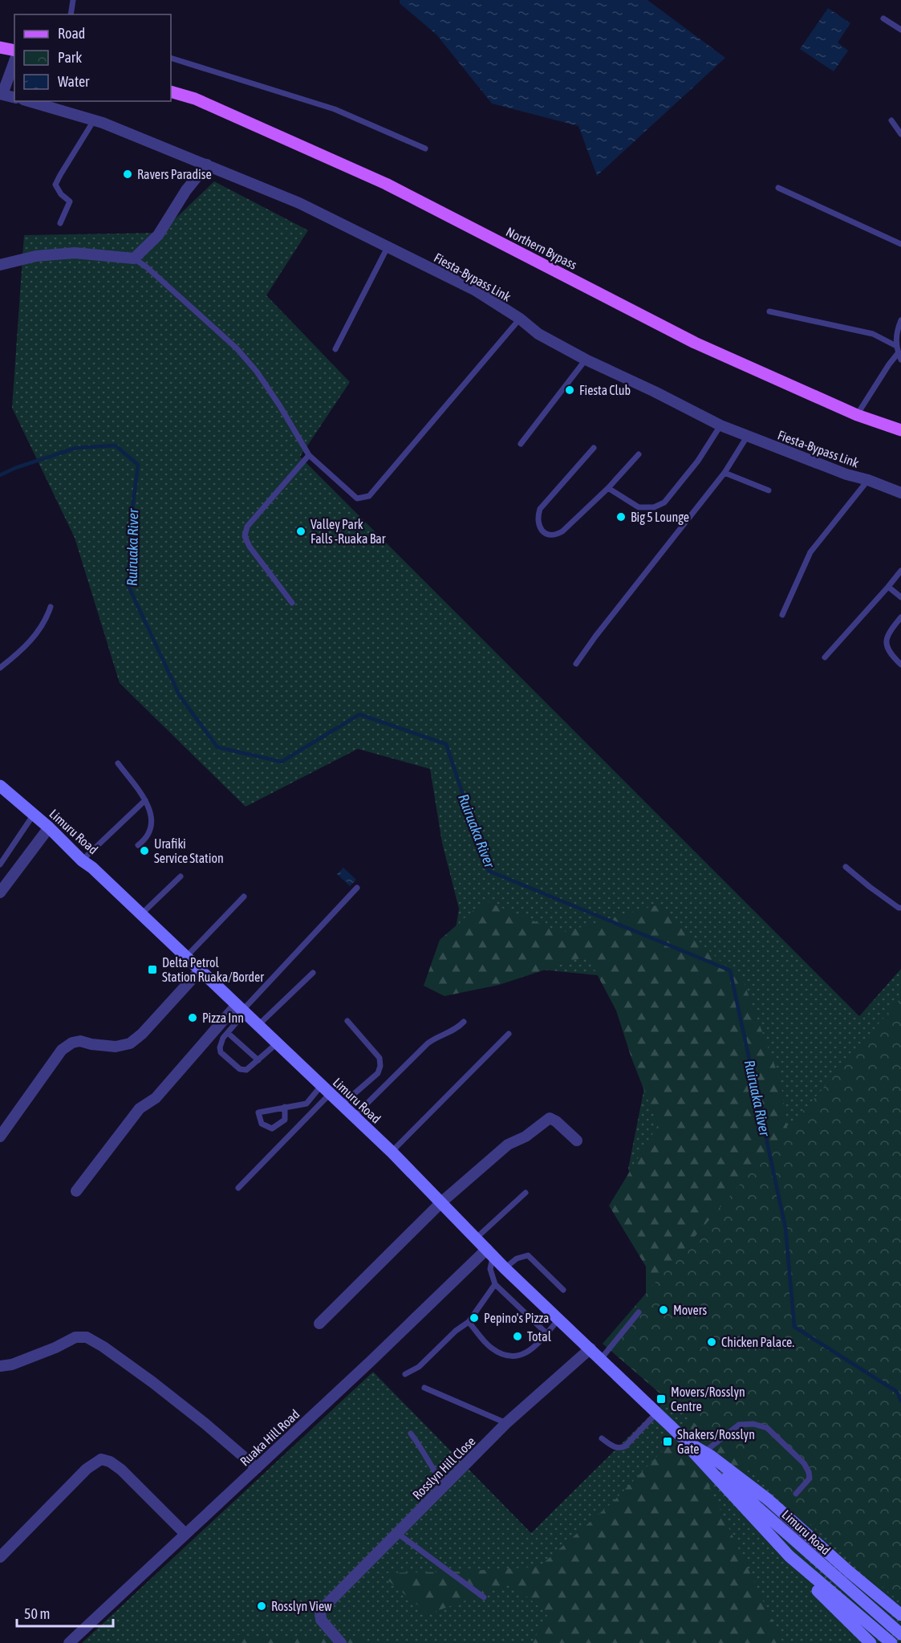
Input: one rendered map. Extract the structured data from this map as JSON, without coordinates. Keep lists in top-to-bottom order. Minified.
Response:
{"streets":{"main road":["Northern Bypass","Limuru Road"],"street":["Fiesta-Bypass Link","Ruaka Hill Road","Rosslyn Hill Close"]},"crossings":[["Limuru Road","Ruaka Hill Road"],["Limuru Road","Rosslyn Hill Close"]],"water":["Ruiruaka River"],"places":{"other":["Ravers Paradise","Fiesta Club","Big 5 Lounge","Valley Park Falls -Ruaka Bar","Urafiki Service Station","Pizza Inn","Movers","Pepino's Pizza","Total","Chicken Palace.","Rosslyn View"],"transit":["Delta Petrol Station Ruaka/Border","Movers/Rosslyn Centre","Shakers/Rosslyn Gate"]},"legend":["Road","Park","Water"],"scale_bar":"50 m"}
